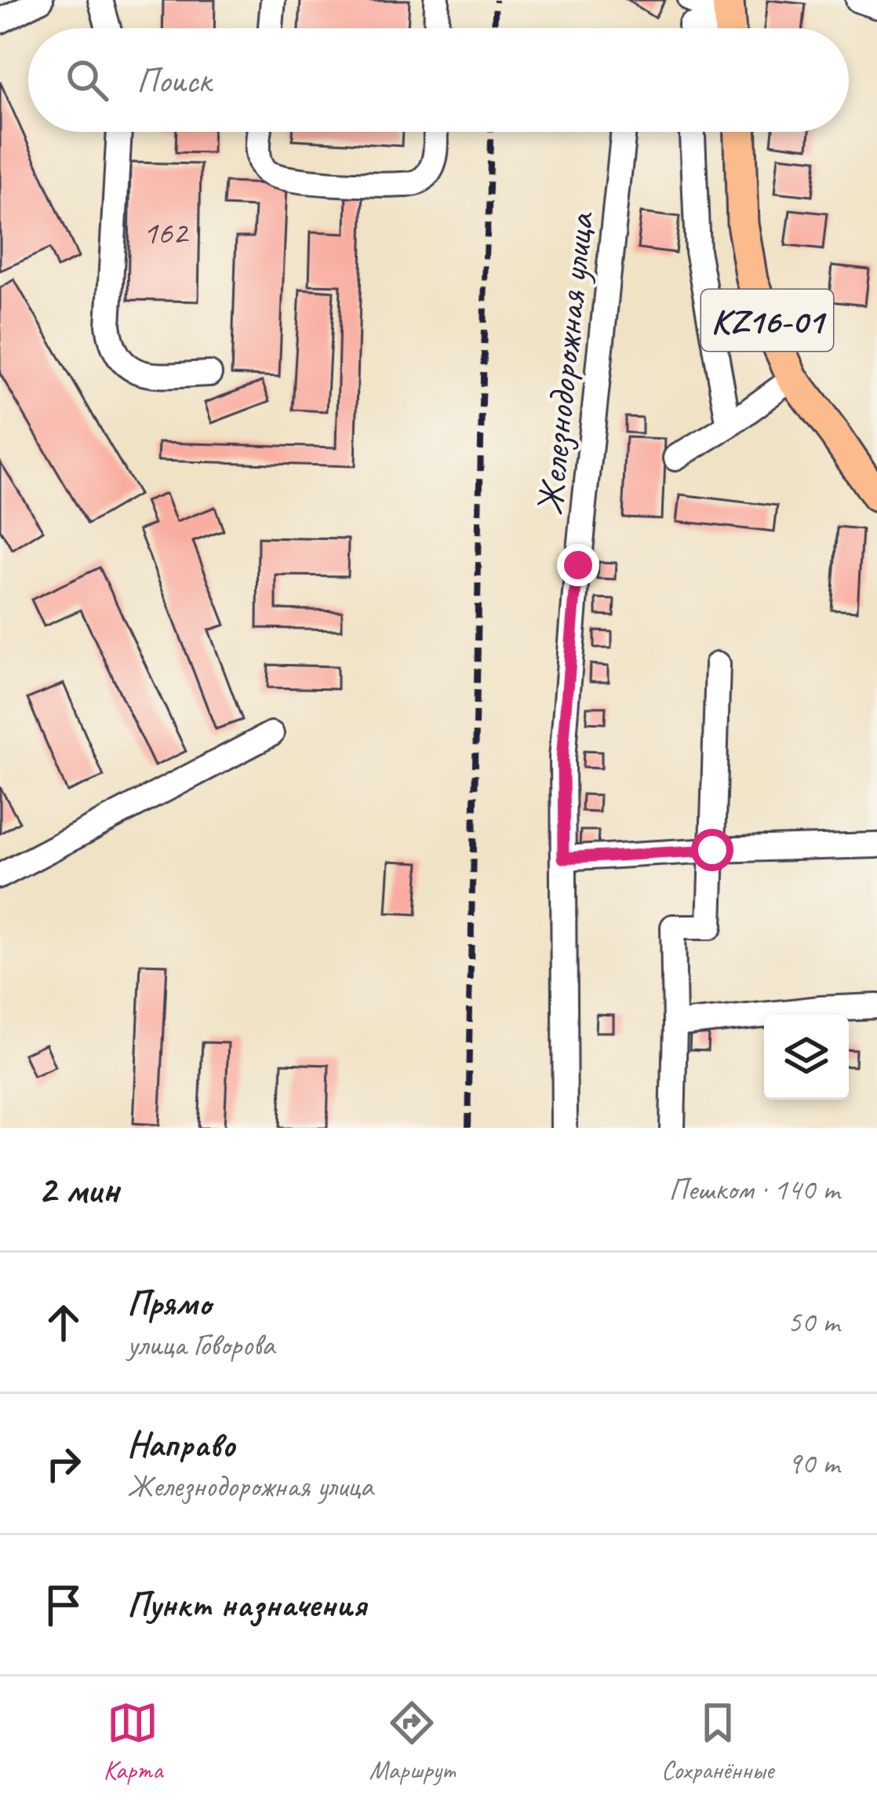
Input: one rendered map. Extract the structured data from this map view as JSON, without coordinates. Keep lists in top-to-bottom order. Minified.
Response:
{"streets":{"main road":["KZ16-01"],"street":["Железнодорожная улица"]},"house_numbers":["162"],"page":{"search":"Поиск","heading":["2 мин","Пешком · 140 m"],"list":[["Прямо","улица Говорова","50 m"],["Направо","Железнодорожная улица","90 m"],"Пункт назначения"],"nav":["Карта","Маршрут","Сохранённые"]}}
